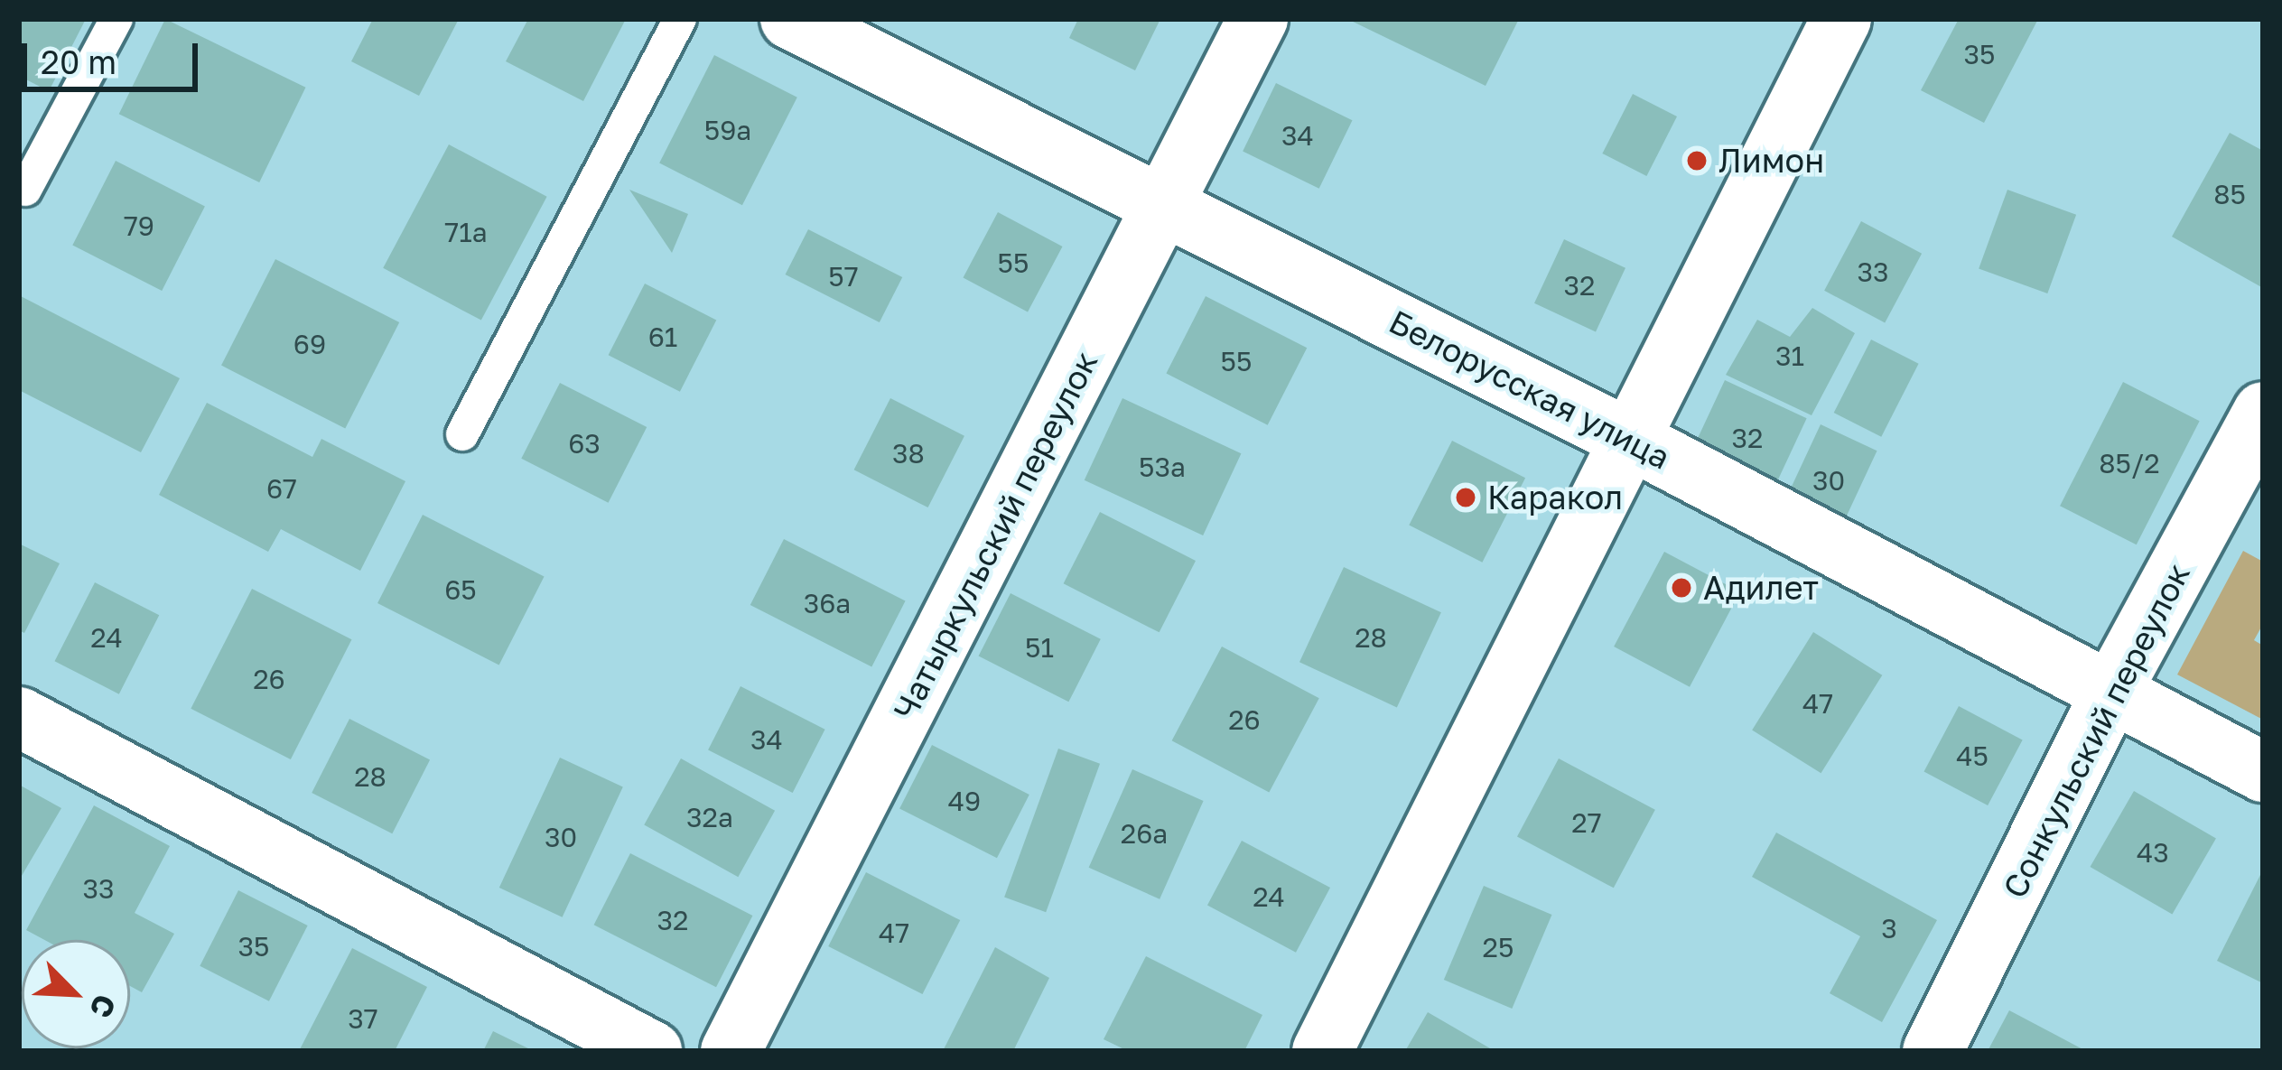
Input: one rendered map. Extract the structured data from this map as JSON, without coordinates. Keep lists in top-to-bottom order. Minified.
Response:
{"streets":{"street":["Белорусская улица","Чатыркульский переулок","Сонкульский переулок"]},"crossings":[["Белорусская улица","Чатыркульский переулок"],["Белорусская улица","Сонкульский переулок"]],"places":["Лимон","Каракол","Адилет"],"house_numbers":["35","59а","34","85","79","71а","55","33","57","32","61","69","31","55","32","63","38","85/2","53а","30","67","65","36а","24","28","51","26","47","26","34","45","28","49","32а","27","26а","30","43","33","24","32","3","47","35","25","37"],"scale_bar":"20 m","north":"bottom right"}
